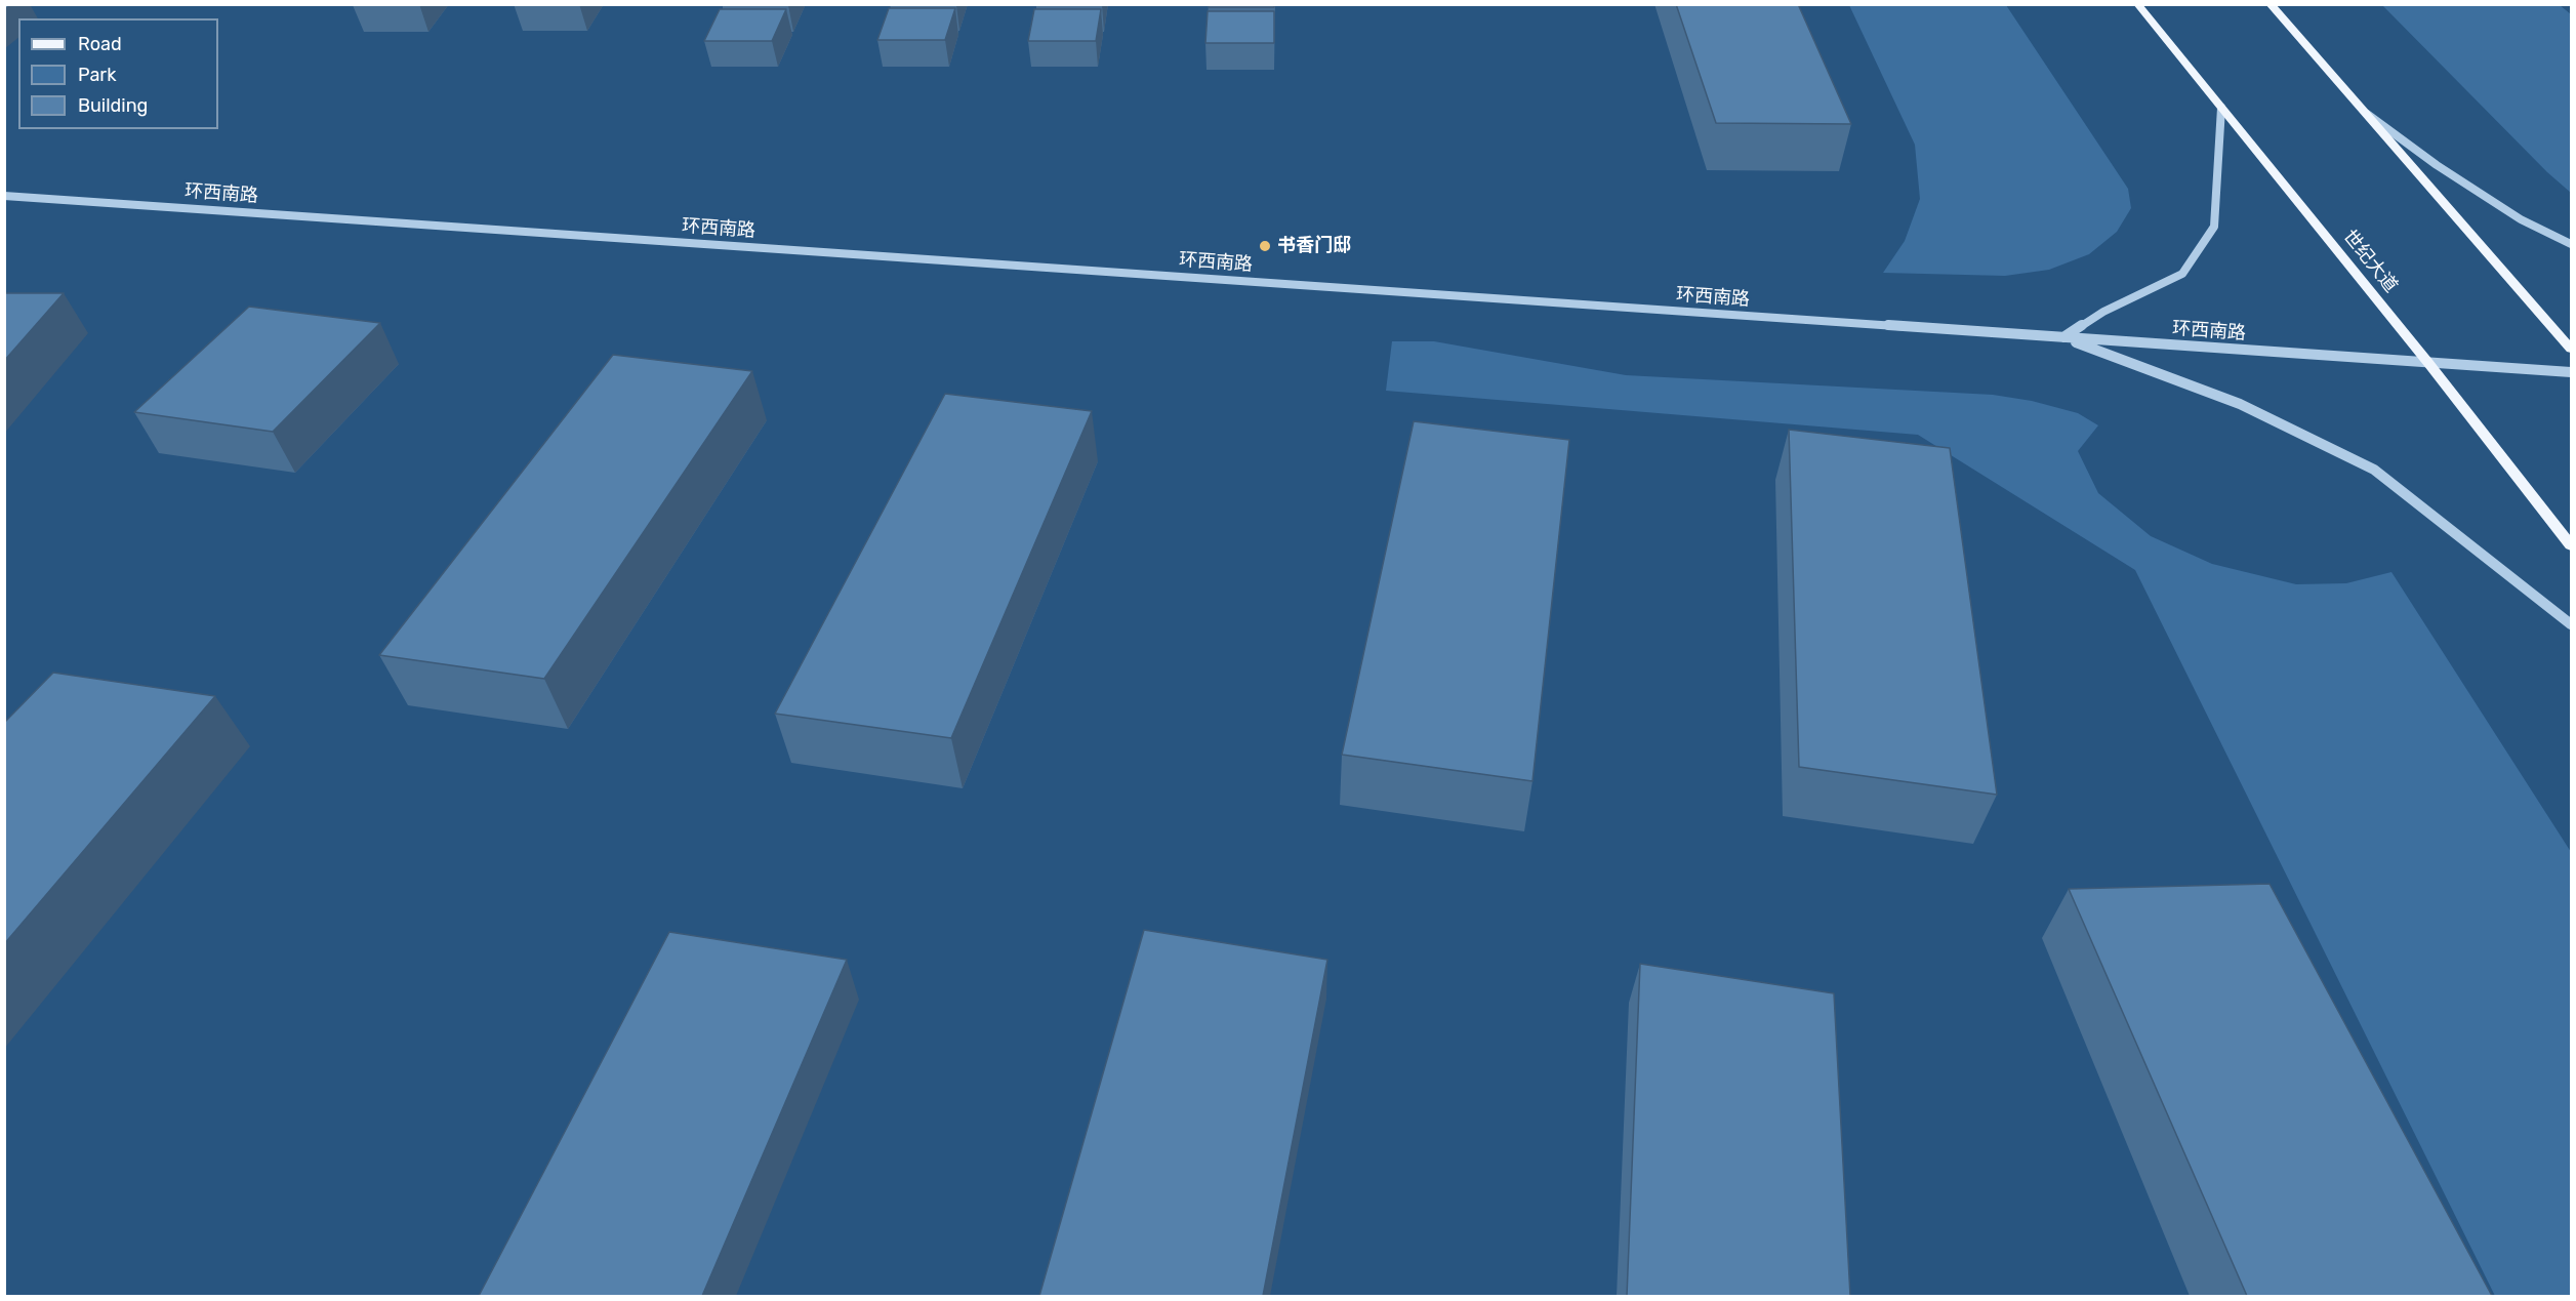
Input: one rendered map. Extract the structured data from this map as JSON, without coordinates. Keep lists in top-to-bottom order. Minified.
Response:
{"streets":{"main road":["世纪大道"],"street":["环西南路"]},"crossings":[["环西南路","世纪大道"]],"places":["书香门邸"],"legend":["Road","Park","Building"]}
